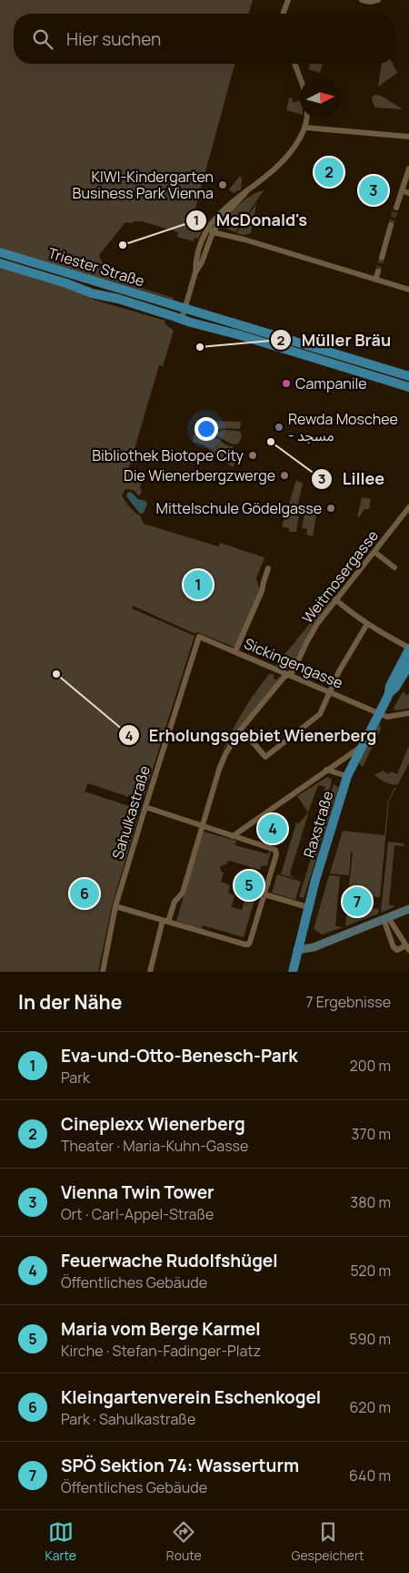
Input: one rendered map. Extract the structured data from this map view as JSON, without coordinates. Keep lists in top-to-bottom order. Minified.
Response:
{"streets":{"main road":["Triester Straße","Raxstraße"],"street":["Weitmosergasse","Sickingengasse","Sahulkastraße"]},"crossings":[["Weitmosergasse","Sickingengasse"],["Sickingengasse","Sahulkastraße"],["Sickingengasse","Raxstraße"]],"places":["KIWI-Kindergarten Business Park Vienna","McDonald's","Müller Bräu","Campanile","Rewda Moschee - مسجد","Lillee","Bibliothek Biotope City","Die Wienerbergzwerge","Mittelschule Gödelgasse","Erholungsgebiet Wienerberg"],"north":"right","page":{"search":"Hier suchen","pins":["2","3","1","4","5","6","7"],"heading":["In der Nähe","7 Ergebnisse"],"list":[{"mark":"1","name":"Eva-und-Otto-Benesch-Park","note":"Park","value":"200 m"},{"mark":"2","name":"Cineplexx Wienerberg","note":"Theater · Maria-Kuhn-Gasse","value":"370 m"},{"mark":"3","name":"Vienna Twin Tower","note":"Ort · Carl-Appel-Straße","value":"380 m"},{"mark":"4","name":"Feuerwache Rudolfshügel","note":"Öffentliches Gebäude","value":"520 m"},{"mark":"5","name":"Maria vom Berge Karmel","note":"Kirche · Stefan-Fadinger-Platz","value":"590 m"},{"mark":"6","name":"Kleingartenverein Eschenkogel","note":"Park · Sahulkastraße","value":"620 m"},{"mark":"7","name":"SPÖ Sektion 74: Wasserturm","note":"Öffentliches Gebäude","value":"640 m"}],"nav":["Karte","Route","Gespeichert"]}}
